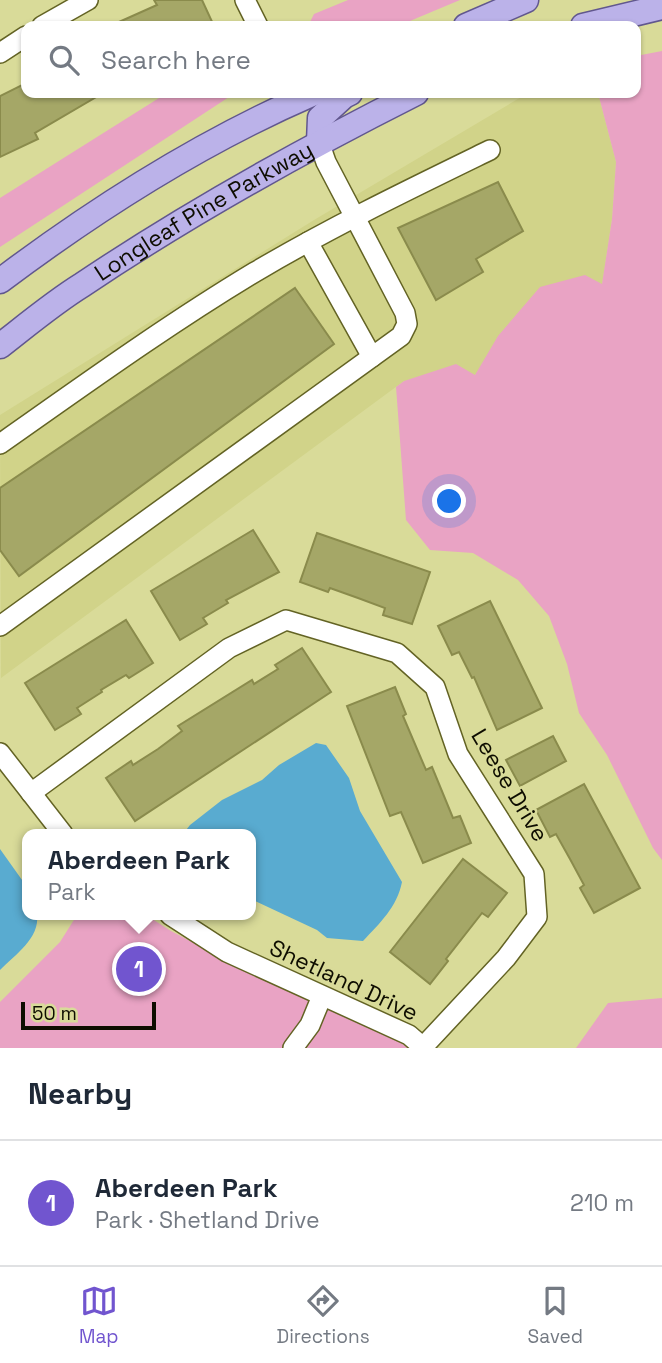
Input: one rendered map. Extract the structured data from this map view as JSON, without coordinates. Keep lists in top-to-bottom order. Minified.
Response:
{"streets":{"main road":["Longleaf Pine Parkway"],"street":["Leese Drive","Shetland Drive"]},"crossings":[["Leese Drive","Shetland Drive"]],"scale_bar":"50 m","page":{"search":"Search here","popup":["Aberdeen Park","Park"],"pins":"1","scale":"50 m","heading":"Nearby","list":[{"mark":"1","name":"Aberdeen Park","note":"Park · Shetland Drive","value":"210 m"}],"nav":["Map","Directions","Saved"]}}
